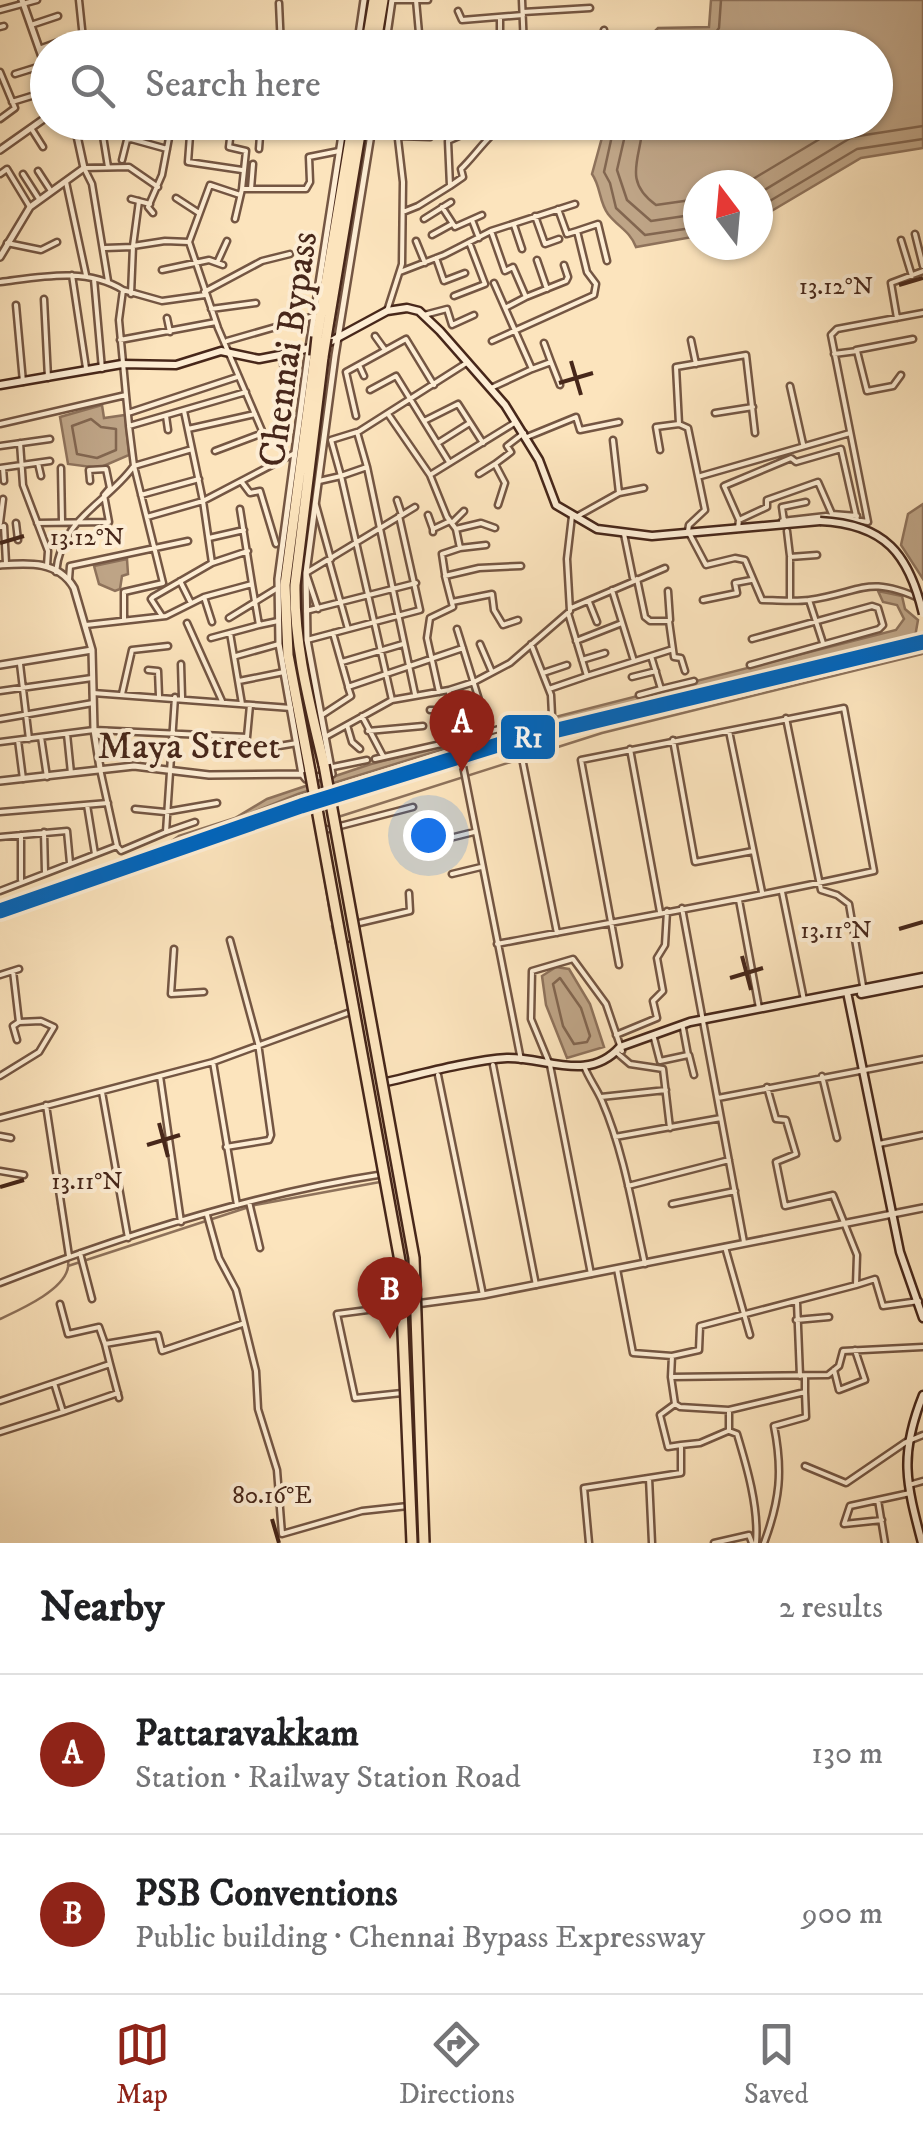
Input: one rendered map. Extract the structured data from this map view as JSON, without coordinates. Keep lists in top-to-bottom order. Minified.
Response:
{"streets":{"highway":["Chennai Bypass"],"street":["Maya Street"]},"lines":["transit line R1"],"north":"top","page":{"search":"Search here","pins":["A","B"],"heading":["Nearby","2 results"],"list":[{"mark":"A","name":"Pattaravakkam","note":"Station · Railway Station Road","value":"130 m"},{"mark":"B","name":"PSB Conventions","note":"Public building · Chennai Bypass Expressway","value":"900 m"}],"nav":["Map","Directions","Saved"]},"coordinates":["13.12°N","13.11°N","80.16°E"]}
